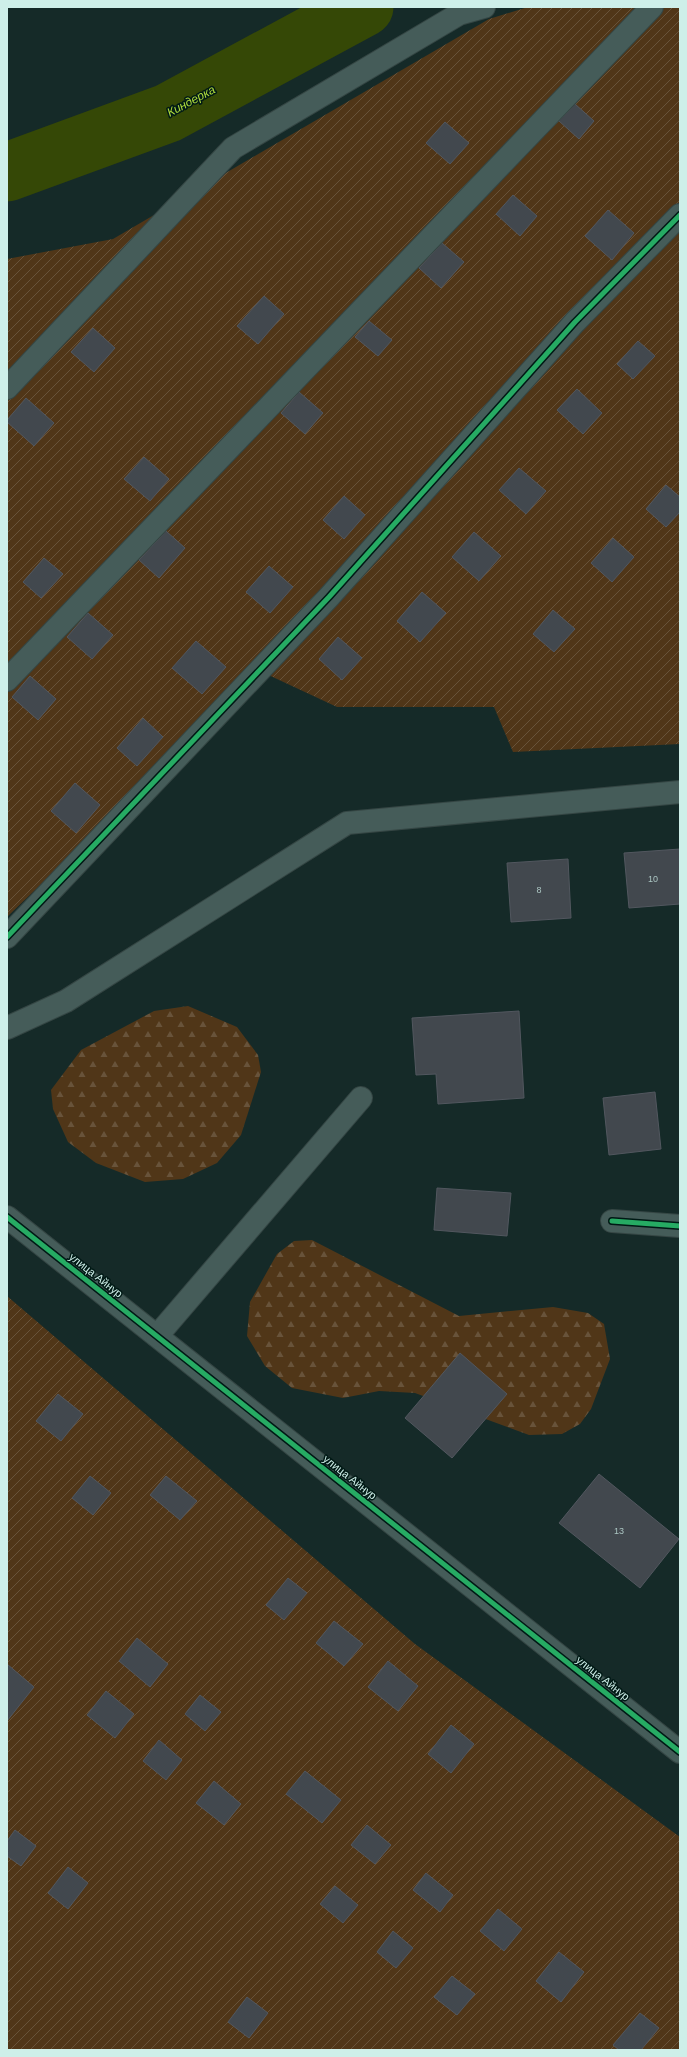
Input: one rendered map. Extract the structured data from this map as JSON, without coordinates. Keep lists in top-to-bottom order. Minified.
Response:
{"streets":{"street":["улица Айнур"]},"water":["Киндерка"],"house_numbers":["10","8","13"]}
